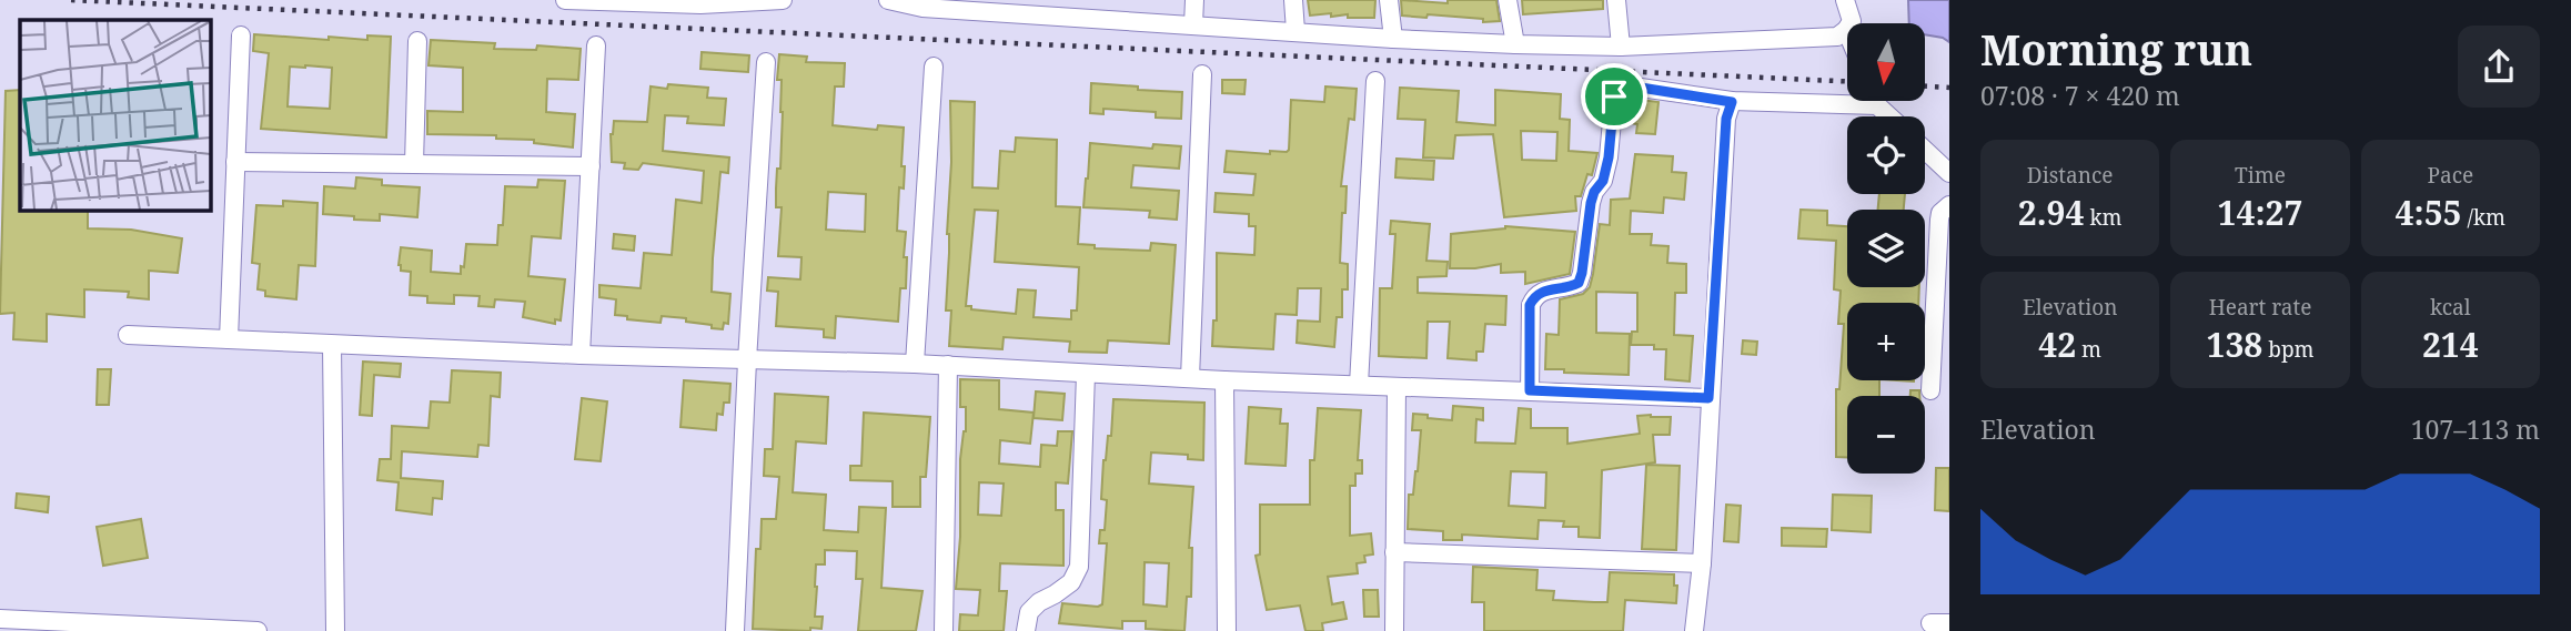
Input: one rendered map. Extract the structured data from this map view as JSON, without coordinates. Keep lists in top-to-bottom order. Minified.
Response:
{"north":"bottom","page":{"heading":["Morning run","07:08 · 7 × 420 m"],"map_buttons":["+","−"],"stats":[["Distance","2.94 km"],["Time","14:27"],["Pace","4:55 /km"],["Elevation","42 m"],["Heart rate","138 bpm"],["kcal","214"]],"chart":["Elevation","107–113 m"]}}
